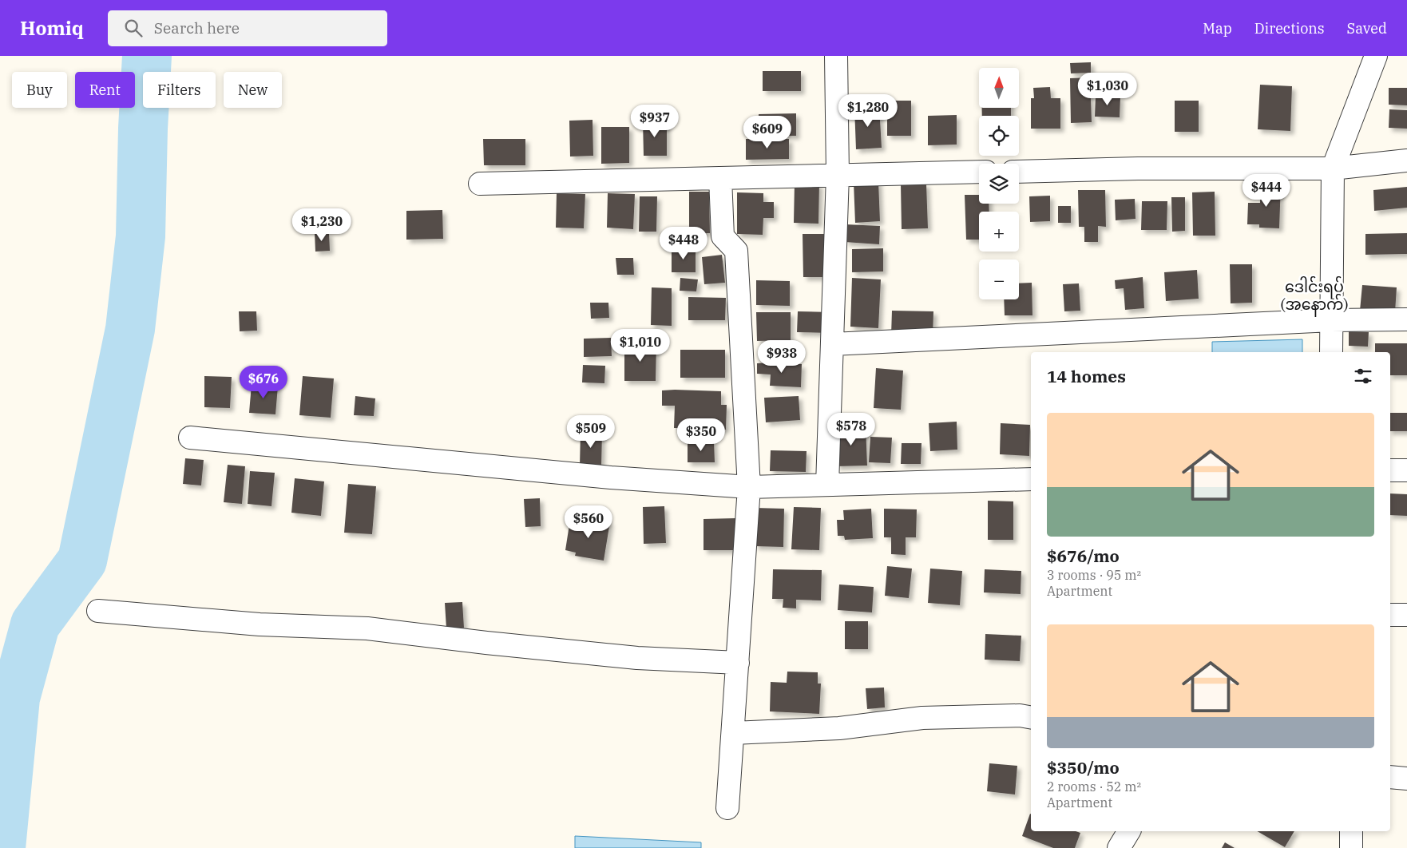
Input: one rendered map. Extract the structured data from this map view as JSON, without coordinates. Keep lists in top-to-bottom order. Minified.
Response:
{"districts":["ဒေါင်းရပ် (အနောက်)"],"north":"top","page":{"header":"Homiq","search":"Search here","nav":["Map","Directions","Saved"],"map_buttons":["+","−"],"chip":["Buy","Rent","Filters","New"],"price":["$1,030","$1,280","$937","$609","$444","$1,230","$448","$1,010","$938","$676","$578","$509","$350","$560"],"heading":"14 homes","list":[{"name":"$676/mo","note":"3 rooms · 95 m² · Apartment"},{"name":"$350/mo","note":"2 rooms · 52 m² · Apartment"}]}}
